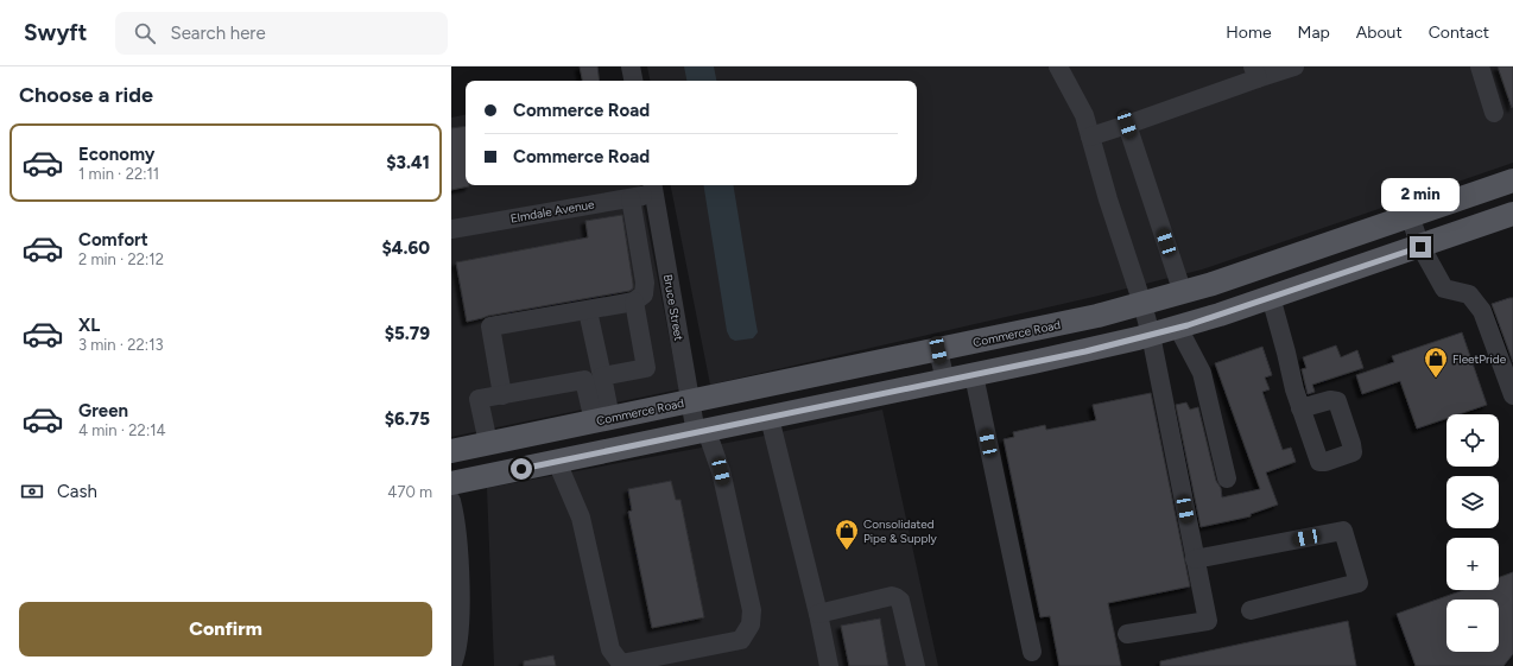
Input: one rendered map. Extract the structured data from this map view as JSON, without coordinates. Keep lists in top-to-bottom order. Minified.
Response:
{"streets":{"main road":["Commerce Road"],"street":["Elmdale Avenue","Bruce Street"]},"crossings":[["Elmdale Avenue","Bruce Street"],["Bruce Street","Commerce Road"]],"places":{"shop":["FleetPride","Consolidated Pipe & Supply"]},"page":{"header":"Swyft","search":"Search here","nav":["Home","Map","About","Contact"],"heading":"Choose a ride","banner":["Commerce Road","Commerce Road"],"list":[{"name":"Economy","note":"1 min · 22:11","value":"$3.41"},{"name":"Comfort","note":"2 min · 22:12","value":"$4.60"},{"name":"XL","note":"3 min · 22:13","value":"$5.79"},{"name":"Green","note":"4 min · 22:14","value":"$6.75"}],"bubble":"2 min","map_buttons":["+","−"],"pay":["Cash","470 m"],"buttons":"Confirm"}}
